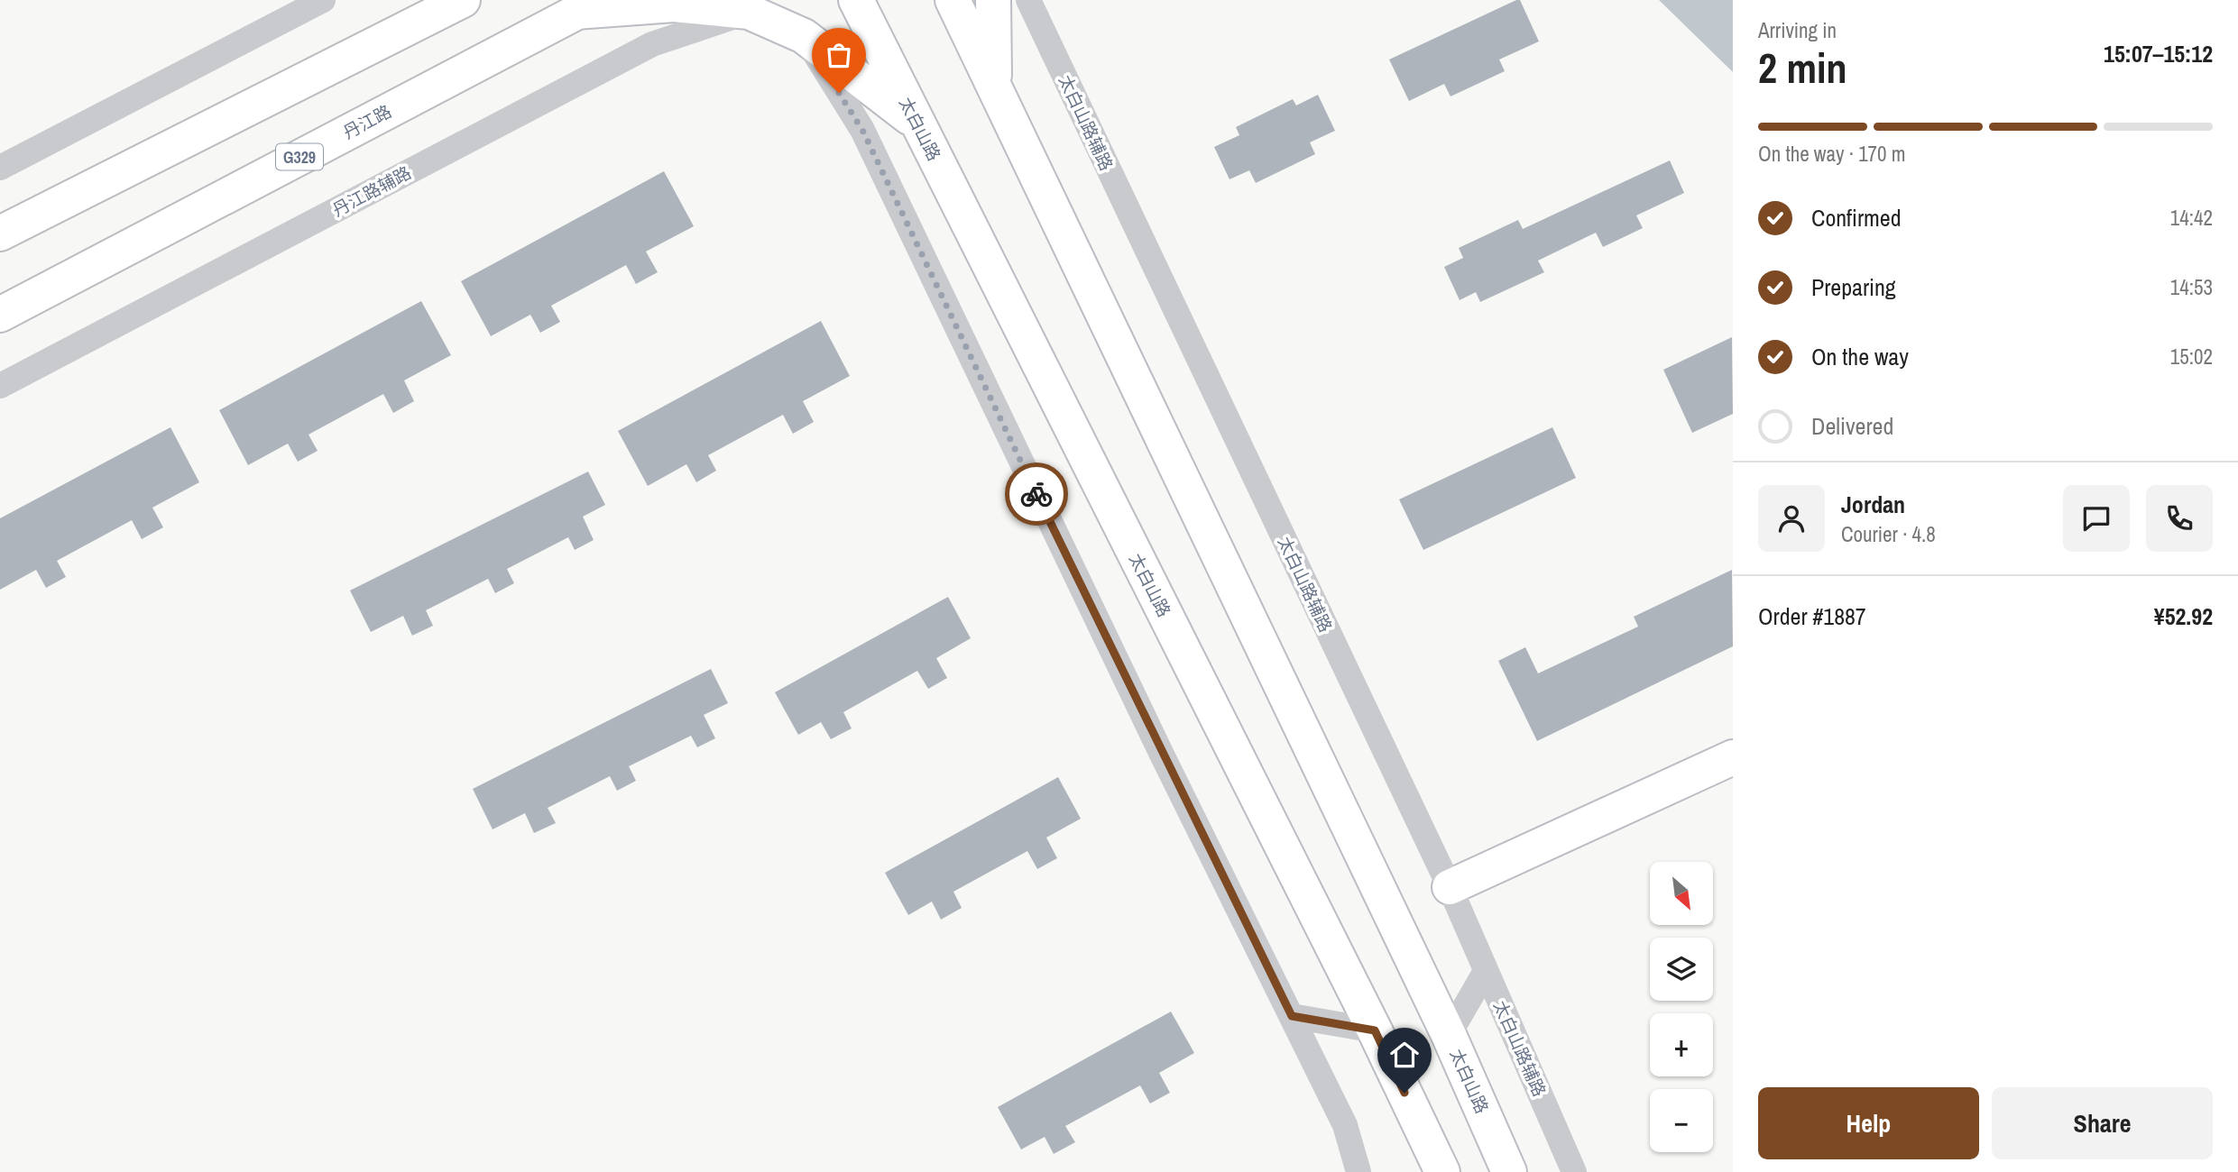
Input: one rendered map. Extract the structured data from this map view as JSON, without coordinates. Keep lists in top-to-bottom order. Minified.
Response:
{"streets":{"main road":["丹江路","太白山路","G329"],"street":["太白山路辅路","丹江路辅路"]},"north":"bottom right","page":{"heading":["2 min","Arriving in","15:07–15:12"],"panel":["Jordan","Courier · 4.8","Order #1887","¥52.92"],"bar":"On the way · 170 m","list":[["Confirmed","14:42"],["Preparing","14:53"],["On the way","15:02"],"Delivered"],"map_buttons":["+","−"],"buttons":["Help","Share"]}}
